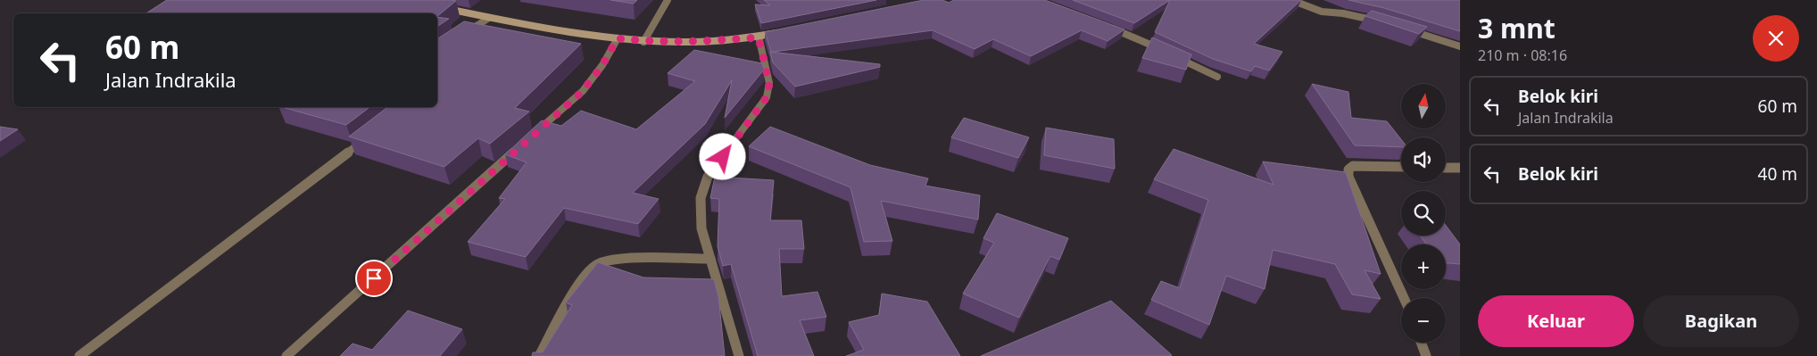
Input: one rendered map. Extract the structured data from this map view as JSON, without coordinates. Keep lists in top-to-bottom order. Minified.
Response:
{"north":"top","page":{"heading":["3 mnt","210 m · 08:16"],"turn":["60 m","Jalan Indrakila"],"list":[{"name":"Belok kiri","note":"Jalan Indrakila","value":"60 m"},{"name":"Belok kiri","value":"40 m"}],"map_buttons":["+","−"],"buttons":["Keluar","Bagikan"]}}
